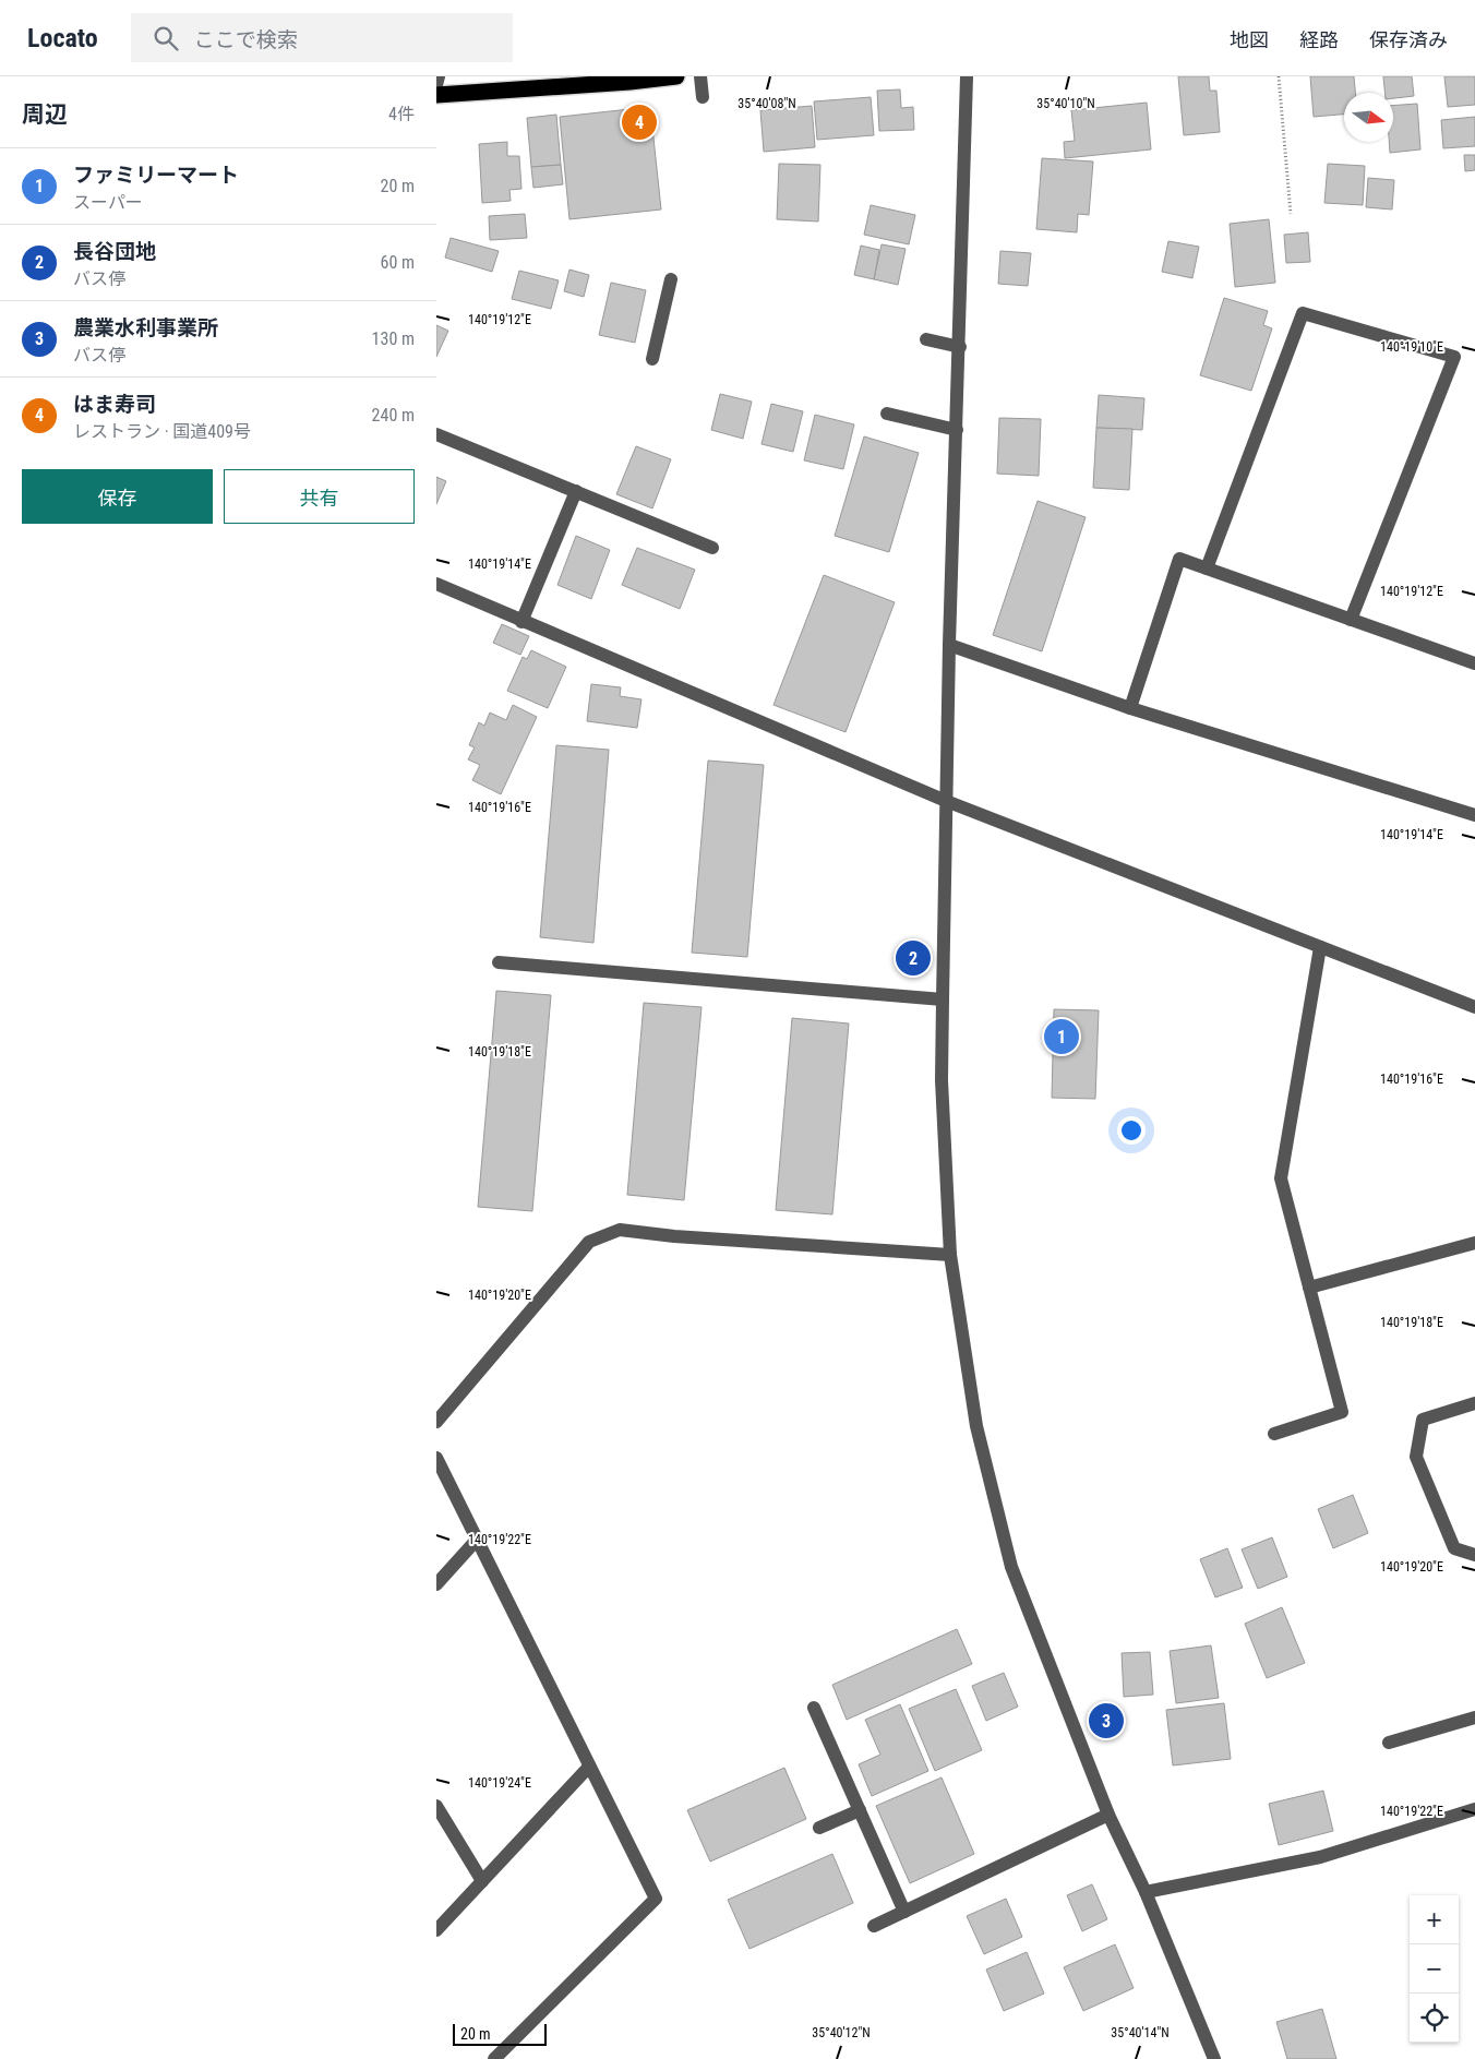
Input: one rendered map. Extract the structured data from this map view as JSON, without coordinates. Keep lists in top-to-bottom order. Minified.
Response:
{"scale_bar":"20 m","north":"right","page":{"header":"Locato","search":"ここで検索","nav":["地図","経路","保存済み"],"heading":["周辺","4件"],"pins":["4","2","1","3"],"list":[{"mark":"1","name":"ファミリーマート","note":"スーパー","value":"20 m"},{"mark":"2","name":"長谷団地","note":"バス停","value":"60 m"},{"mark":"3","name":"農業水利事業所","note":"バス停","value":"130 m"},{"mark":"4","name":"はま寿司","note":"レストラン · 国道409号","value":"240 m"}],"buttons":["保存","共有"],"map_buttons":["+","−"],"scale":"20 m"},"coordinates":["35°40'08\"N","35°40'10\"N","140°19'12\"E","140°19'10\"E","140°19'14\"E","140°19'16\"E","140°19'18\"E","140°19'20\"E","140°19'22\"E","140°19'24\"E","35°40'12\"N","35°40'14\"N"]}
